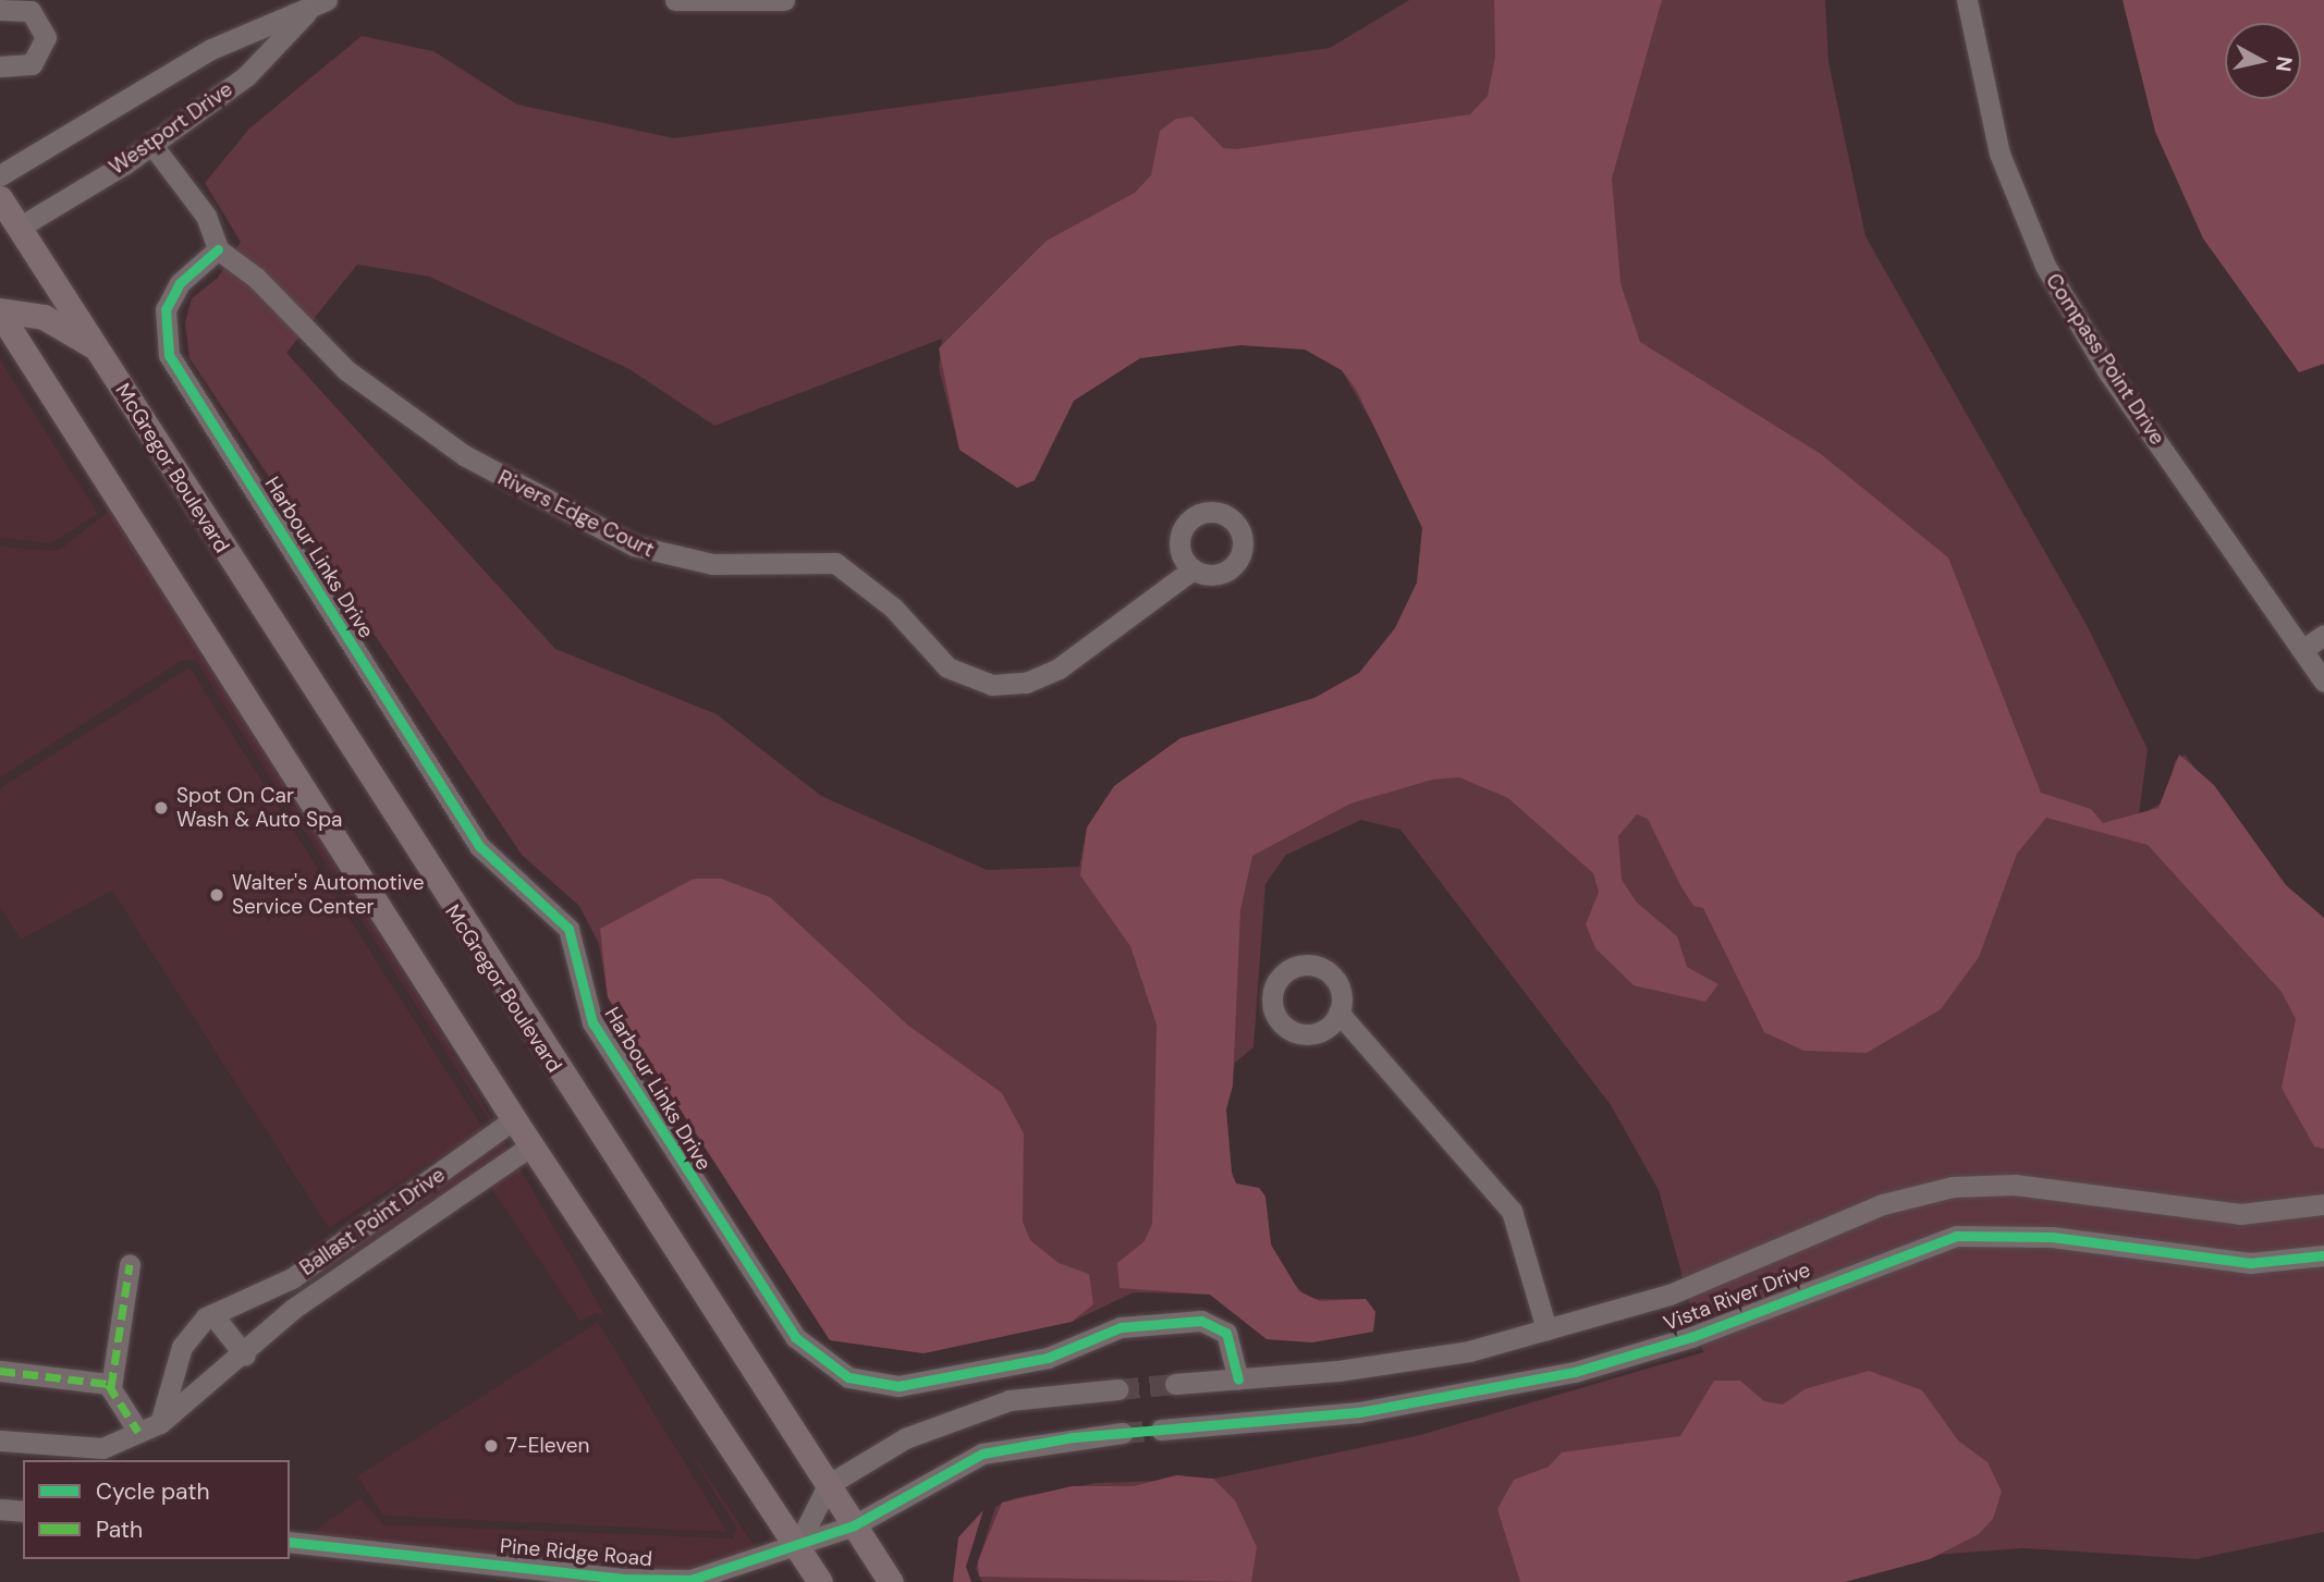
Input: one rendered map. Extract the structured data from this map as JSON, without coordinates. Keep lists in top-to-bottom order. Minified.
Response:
{"streets":{"main road":["McGregor Boulevard"],"street":["Westport Drive","Compass Point Drive","Rivers Edge Court","Harbour Links Drive","Ballast Point Drive","Vista River Drive","Pine Ridge Road"]},"crossings":[["Westport Drive","McGregor Boulevard"],["Westport Drive","Rivers Edge Court"],["McGregor Boulevard","Pine Ridge Road"],["Rivers Edge Court","Harbour Links Drive"],["Harbour Links Drive","Vista River Drive"]],"places":["Spot On Car Wash & Auto Spa","Walter's Automotive Service Center","7-Eleven"],"legend":["Cycle path","Path"],"north":"right"}
